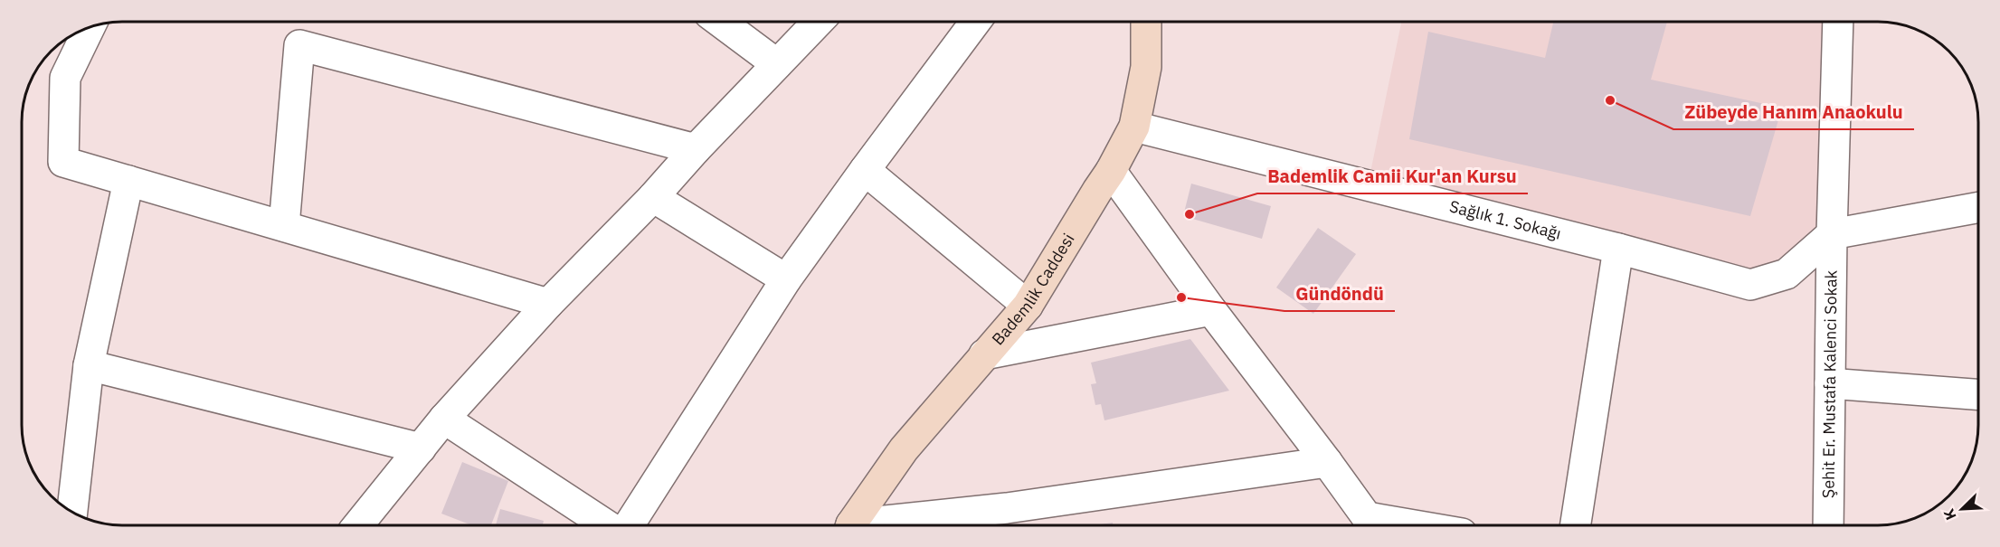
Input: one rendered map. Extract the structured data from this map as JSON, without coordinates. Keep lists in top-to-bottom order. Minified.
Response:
{"streets":{"street":["Sağlık 1. Sokağı","Bademlik Caddesi","Şehit Er. Mustafa Kalenci Sokak"]},"crossings":[["Sağlık 1. Sokağı","Bademlik Caddesi"],["Sağlık 1. Sokağı","Şehit Er. Mustafa Kalenci Sokak"]],"places":["Zübeyde Hanım Anaokulu","Bademlik Camii Kur'an Kursu","Gündöndü"],"north":"bottom left"}
